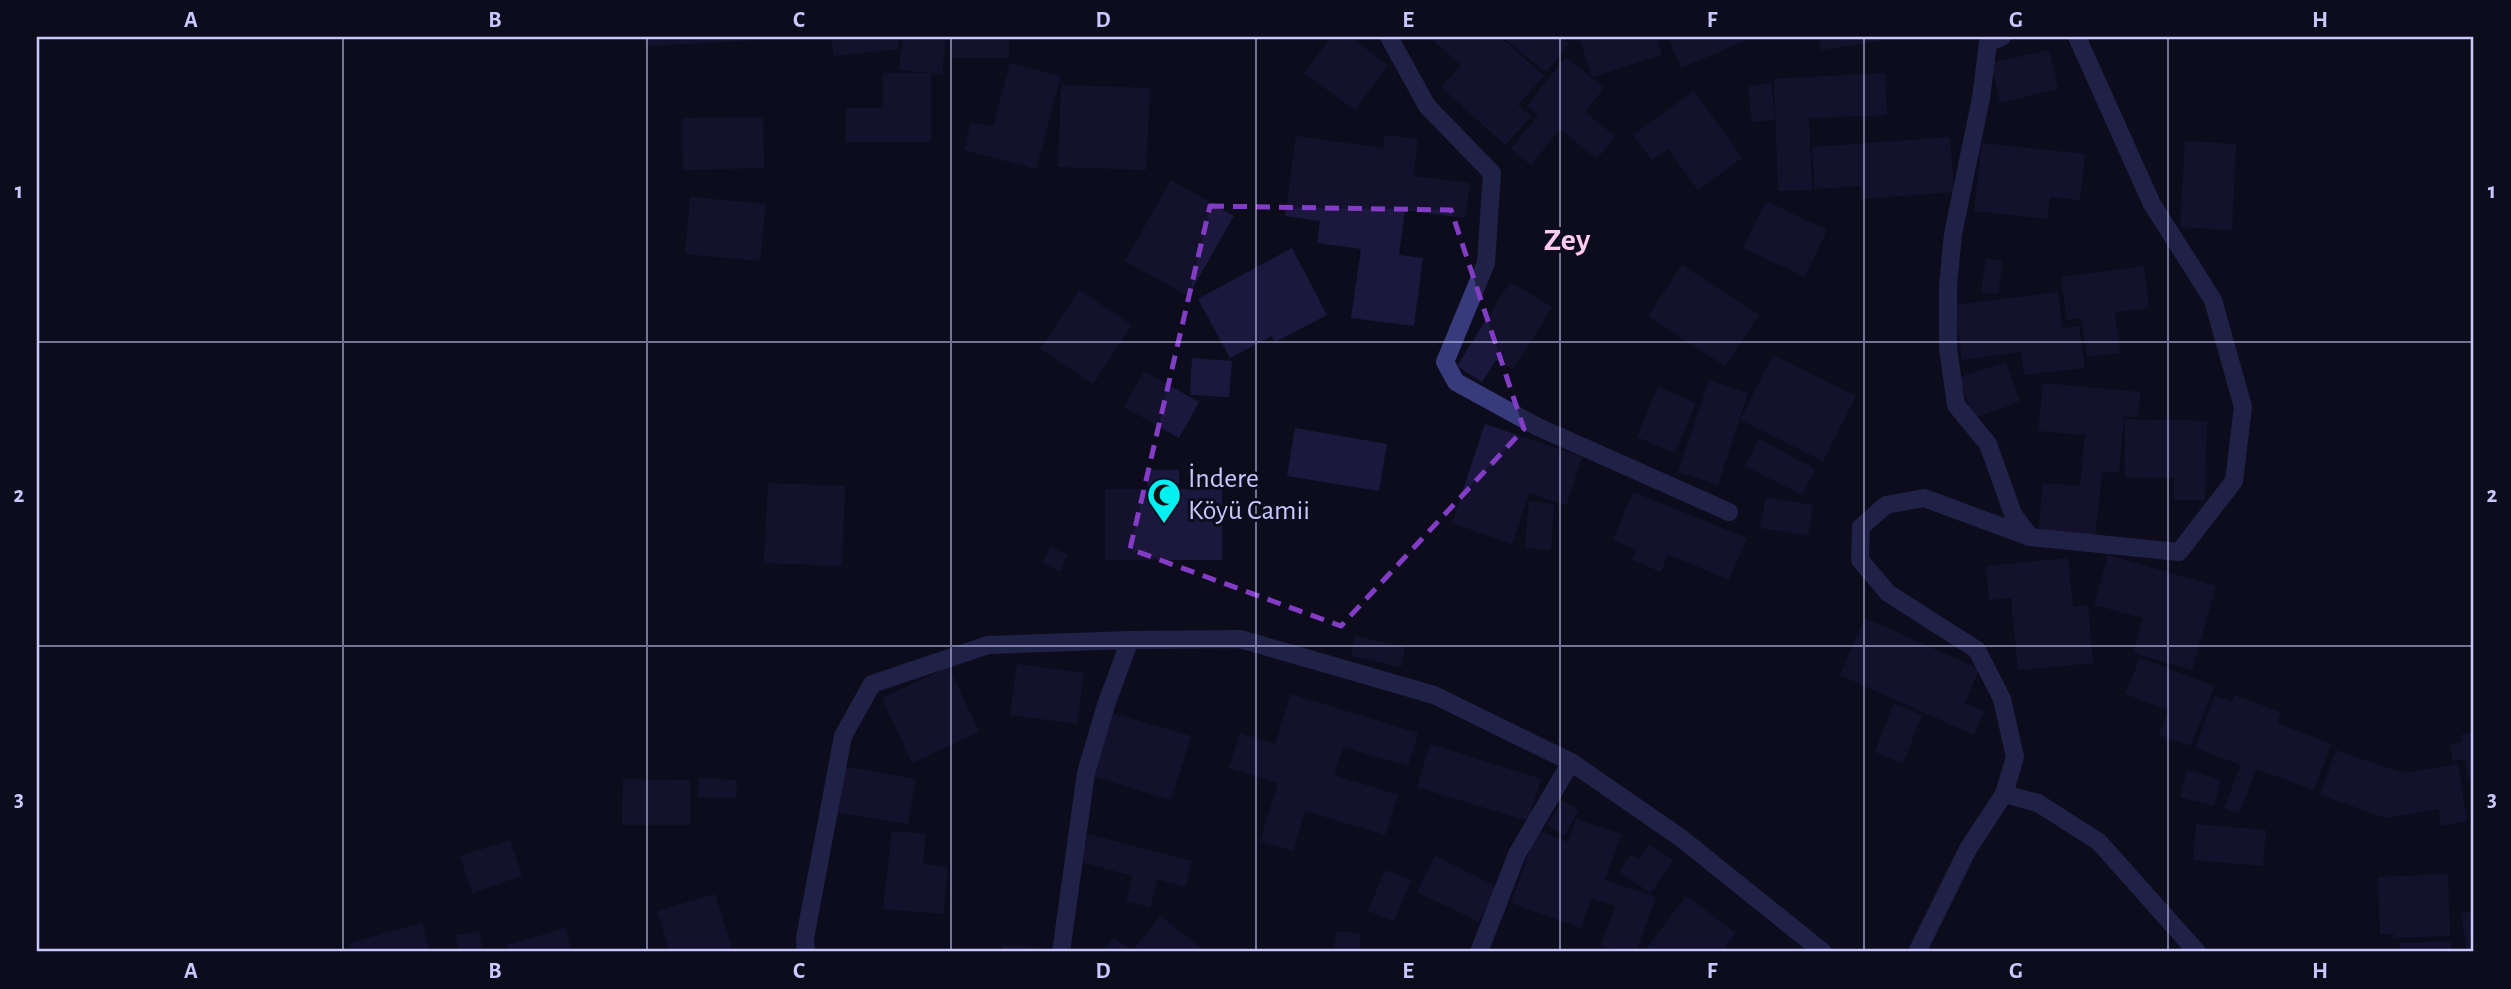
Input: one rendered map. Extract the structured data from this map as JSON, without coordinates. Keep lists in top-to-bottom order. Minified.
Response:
{"districts":["Zey"],"places":{"mosque":["İndere Köyü Camii"]},"grid":{"columns":["A","B","C","D","E","F","G","H"],"rows":["1","2","3"]}}
